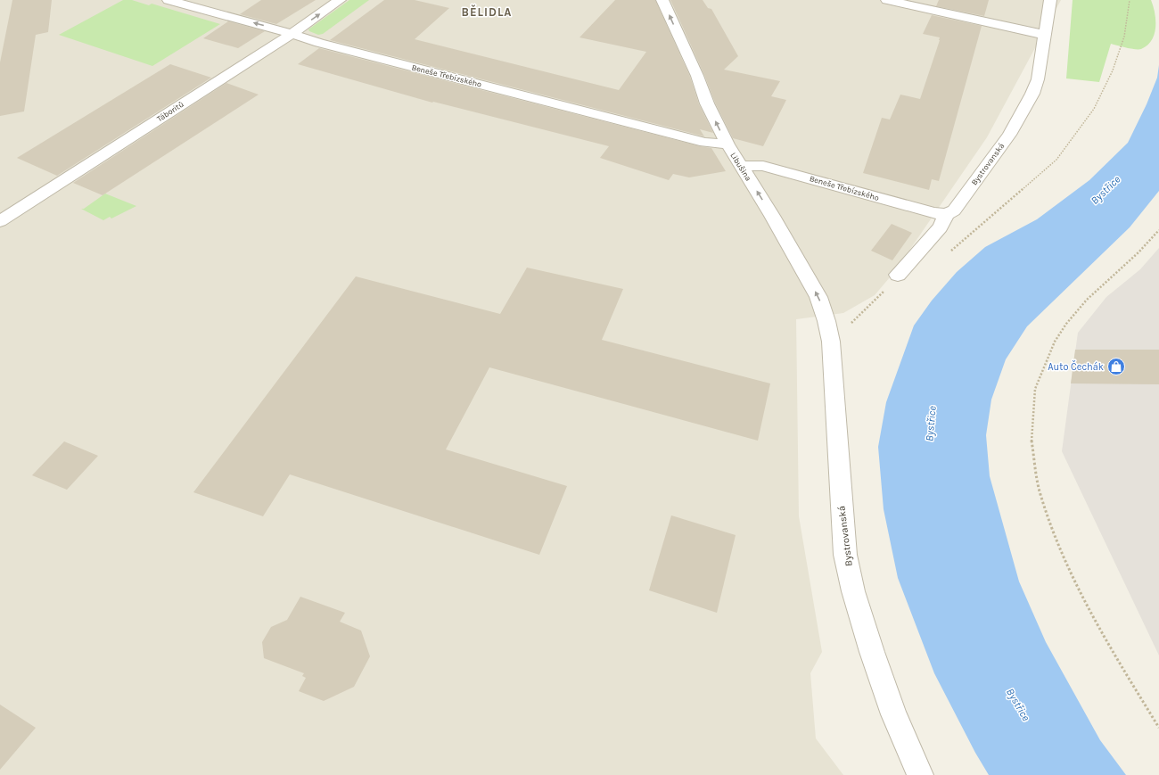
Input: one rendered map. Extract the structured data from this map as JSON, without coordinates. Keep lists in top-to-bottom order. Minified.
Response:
{"streets":{"street":["Beneše Třebízského","Táboritů","Bystrovanská","Libušina"]},"crossings":[["Beneše Třebízského","Táboritů"],["Beneše Třebízského","Bystrovanská"],["Beneše Třebízského","Libušina"],["Bystrovanská","Libušina"]],"one_way":["Libušina"],"districts":["BĚLIDLA"],"water":["Bystřice"],"places":{"shop":["Auto Čechák"]}}
